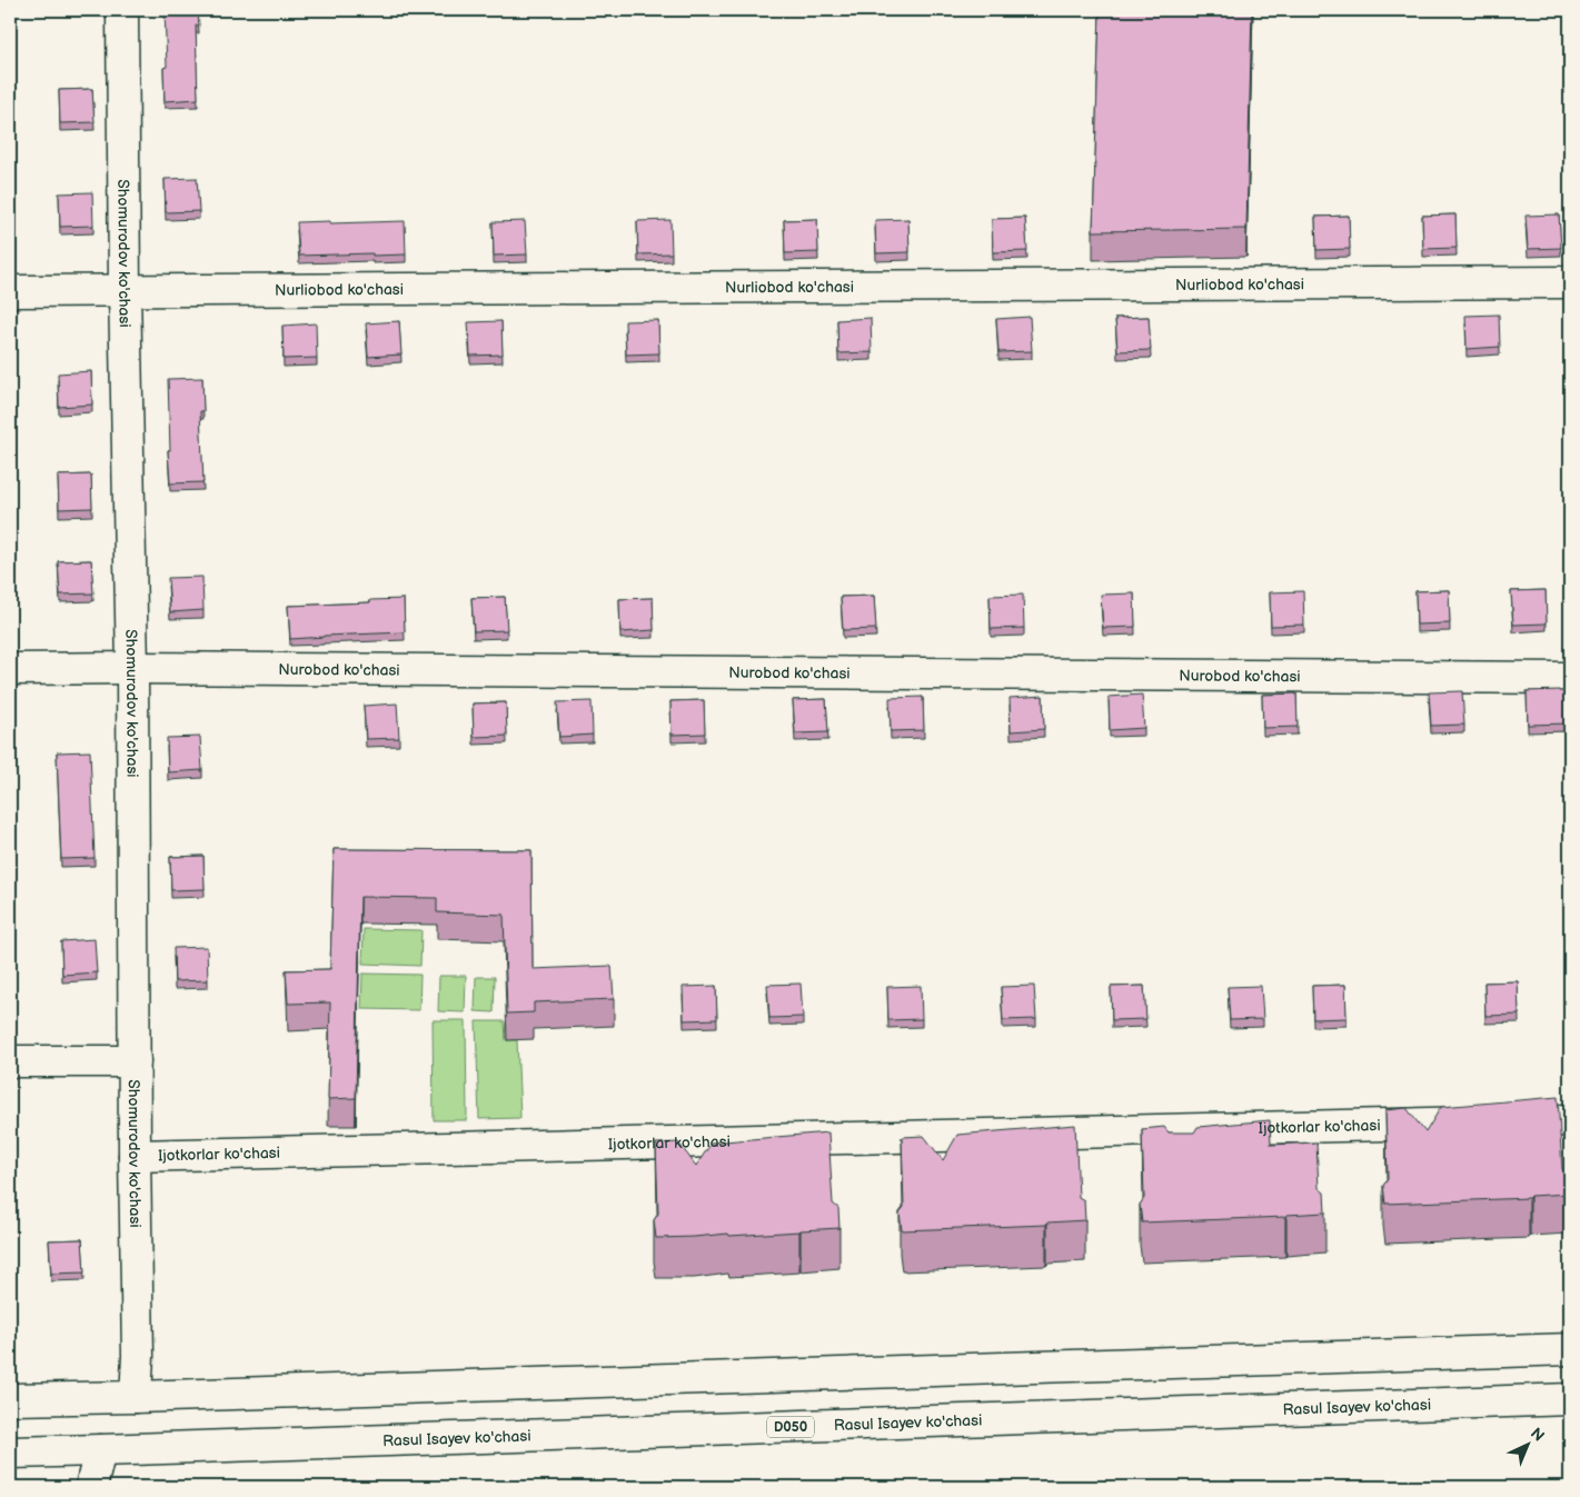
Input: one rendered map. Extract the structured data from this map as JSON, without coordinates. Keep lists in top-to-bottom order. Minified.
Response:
{"streets":{"street":["Shomurodov ko'chasi","Nurliobod ko'chasi","Nurobod ko'chasi","Ijotkorlar ko'chasi","Rasul Isayev ko'chasi","D050"]},"crossings":[["Shomurodov ko'chasi","Nurliobod ko'chasi"],["Shomurodov ko'chasi","Nurobod ko'chasi"],["Shomurodov ko'chasi","Ijotkorlar ko'chasi"]],"north":"top right"}
